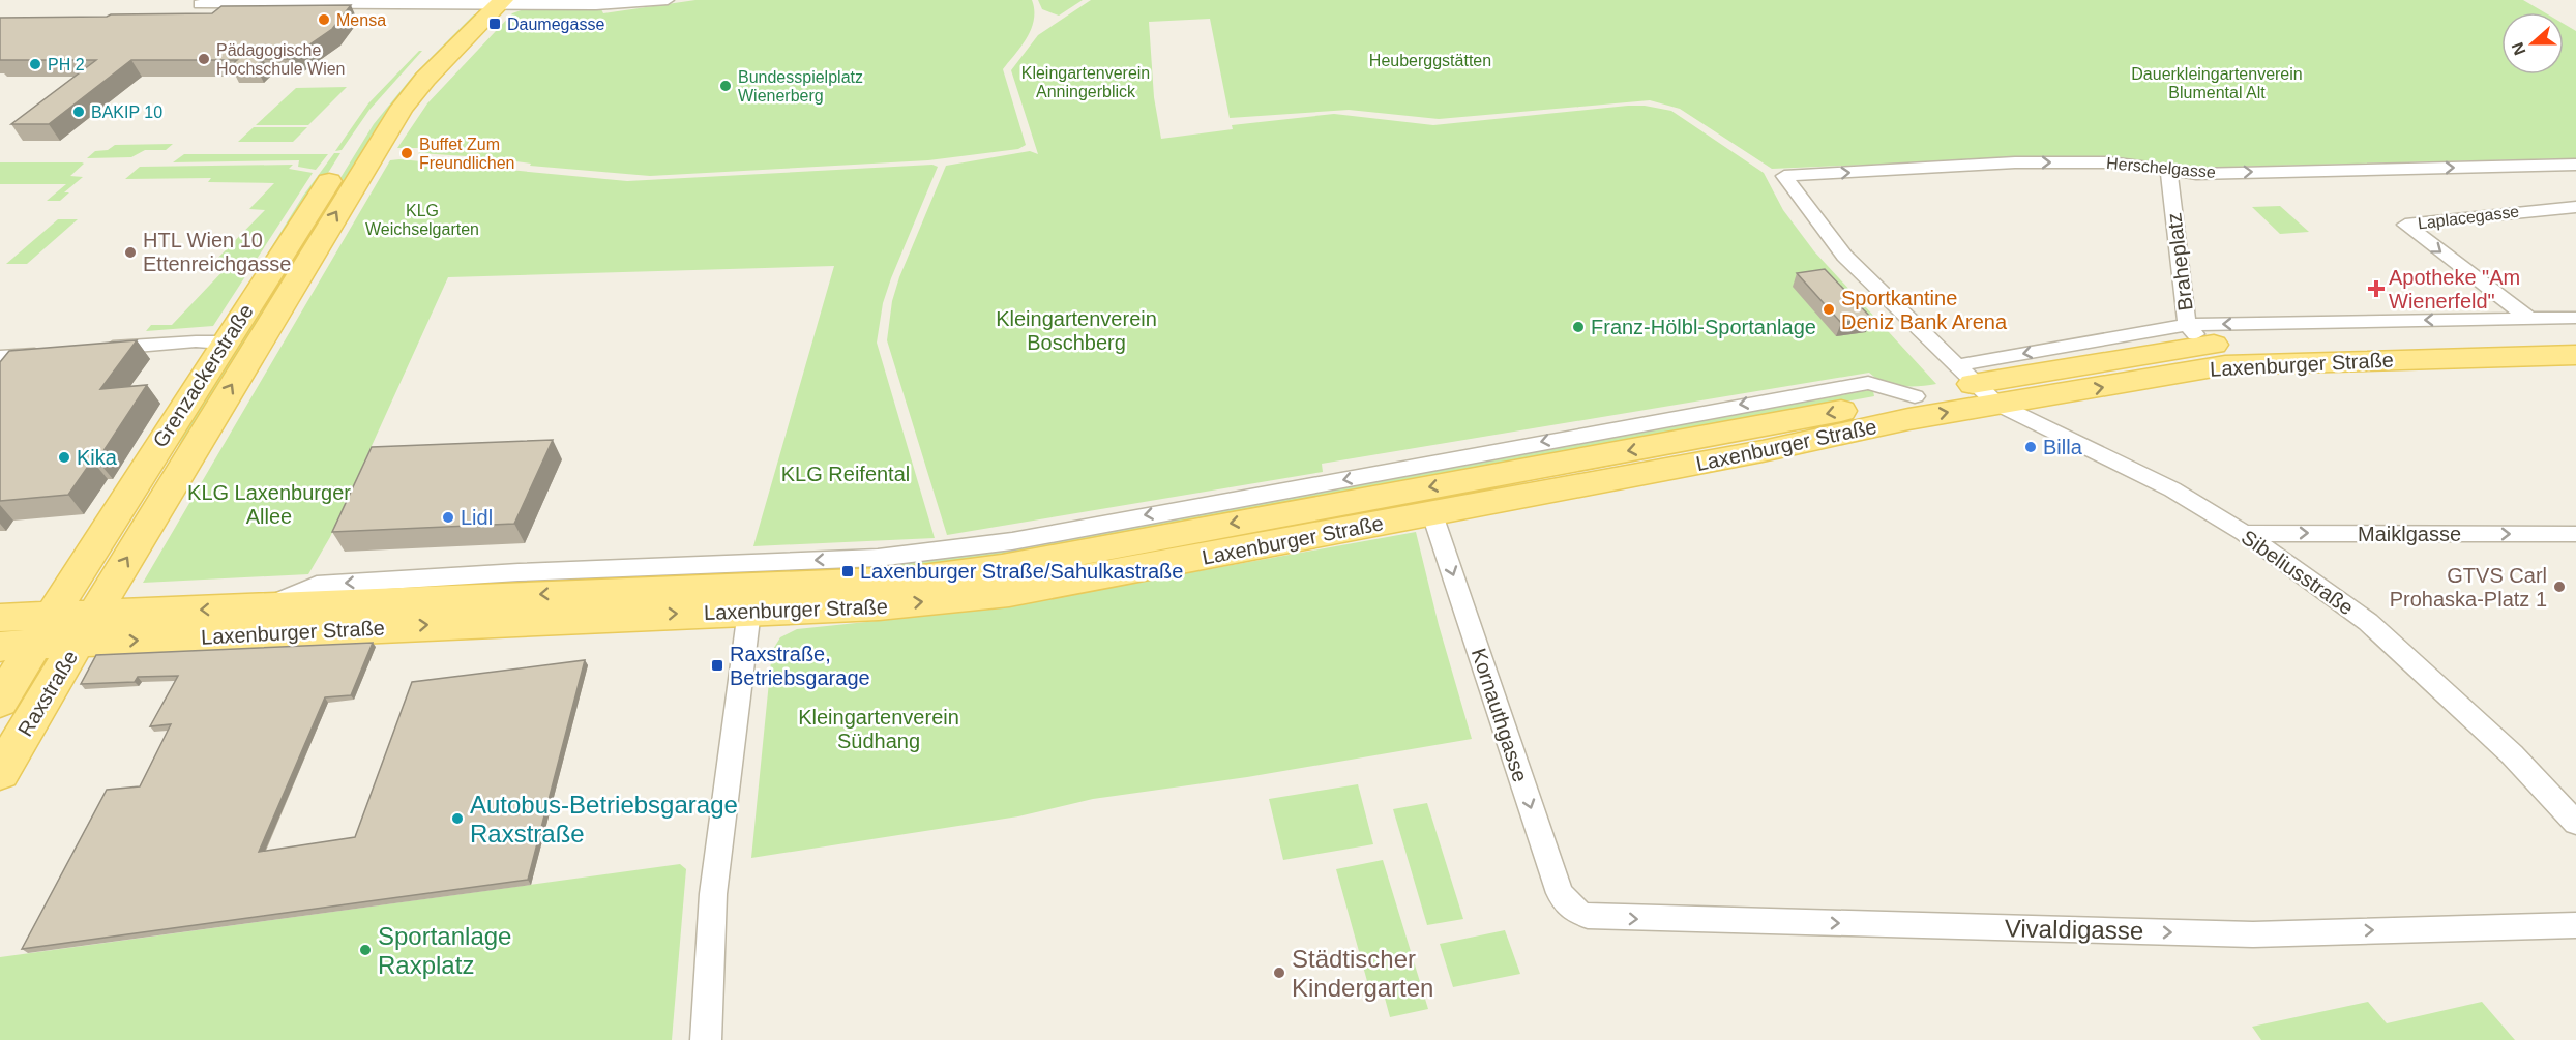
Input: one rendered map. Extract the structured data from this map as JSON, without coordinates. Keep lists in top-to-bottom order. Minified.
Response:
{"streets":{"main road":["Laxenburger Straße","Grenzackerstraße","Raxstraße"],"street":["Herschelgasse","Laplacegasse","Braheplatz","Maiklgasse","Sibeliusstraße","Kornauthgasse","Vivaldigasse"]},"crossings":[["Herschelgasse","Braheplatz"],["Herschelgasse","Sibeliusstraße"],["Laplacegasse","Laxenburger Straße"],["Braheplatz","Laxenburger Straße"],["Laxenburger Straße","Grenzackerstraße"],["Laxenburger Straße","Sibeliusstraße"],["Laxenburger Straße","Raxstraße"],["Laxenburger Straße","Kornauthgasse"],["Grenzackerstraße","Raxstraße"],["Maiklgasse","Sibeliusstraße"],["Kornauthgasse","Vivaldigasse"]],"one_way":["Herschelgasse","Maiklgasse","Kornauthgasse","Vivaldigasse"],"parks":["Heuberggstätten","Kleingartenverein Anningerblick","Dauerkleingartenverein Blumental Alt","KLG Weichselgarten","Kleingartenverein Boschberg","KLG Reifental","KLG Laxenburger Allee","Kleingartenverein Südhang"],"places":{"other":["Mensa","Pädagogische Hochschule Wien","PH 2","Bundesspielplatz Wienerberg","BAKIP 10","Buffet Zum Freundlichen","HTL Wien 10 Ettenreichgasse","Sportkantine Deniz Bank Arena","Franz-Hölbl-Sportanlage","Billa","Kika","Lidl","GTVS Carl Prohaska-Platz 1","Autobus-Betriebsgarage Raxstraße","Sportanlage Raxplatz","Städtischer Kindergarten"],"transit":["Daumegasse","Laxenburger Straße/Sahulkastraße","Raxstraße, Betriebsgarage"],"health":["Apotheke \"Am Wienerfeld\""]},"north":"left"}
